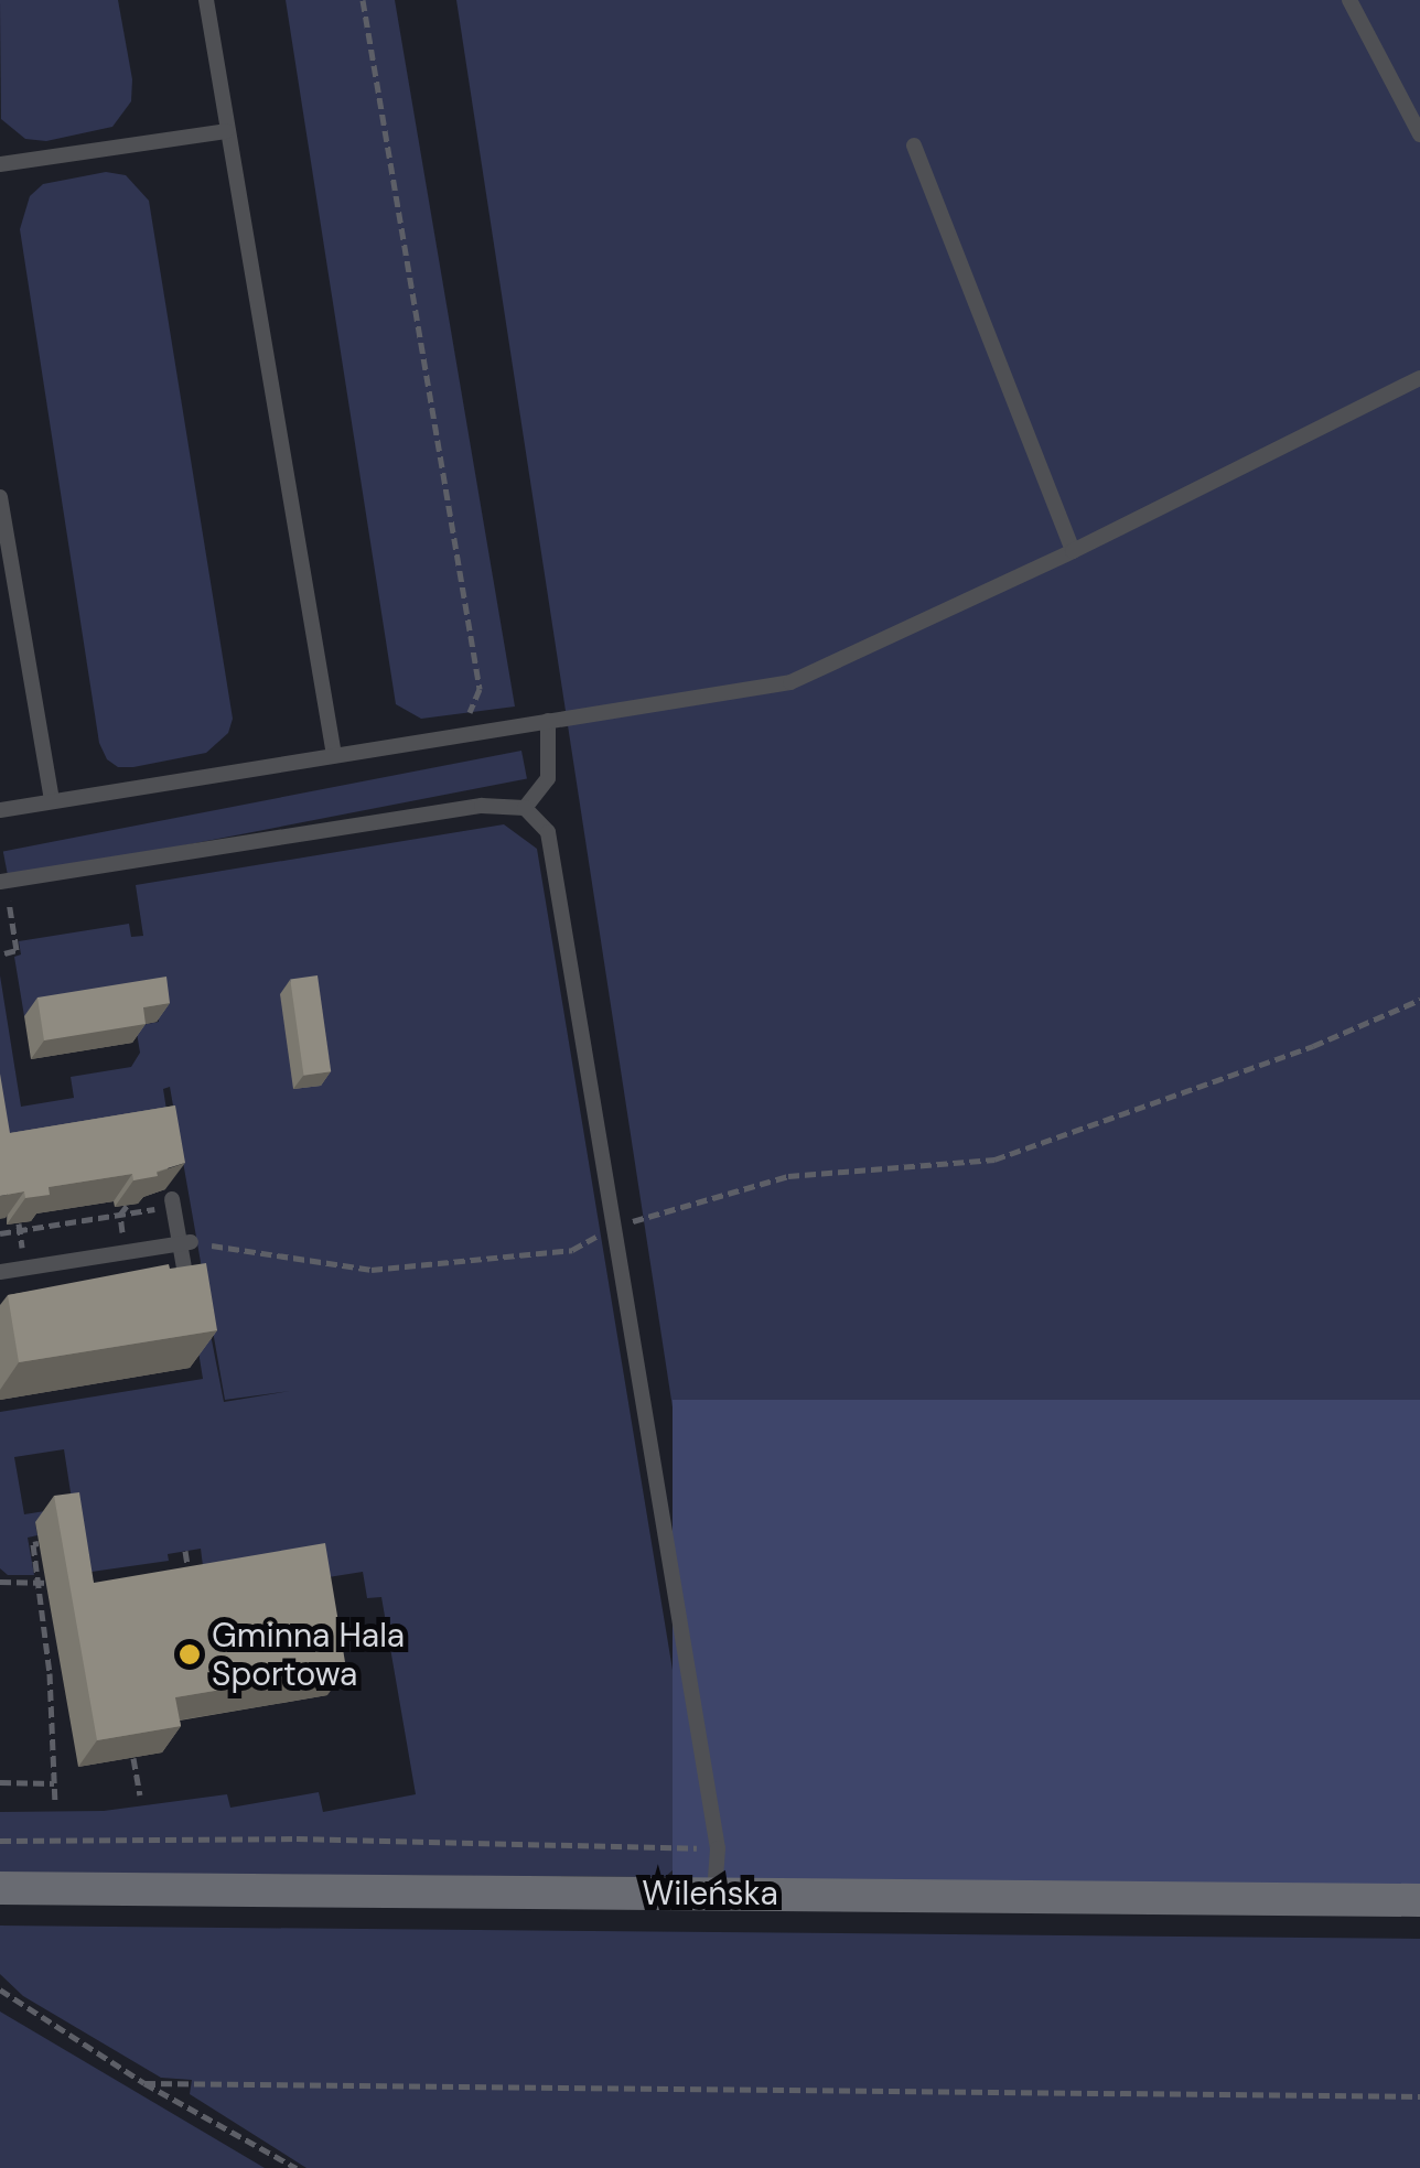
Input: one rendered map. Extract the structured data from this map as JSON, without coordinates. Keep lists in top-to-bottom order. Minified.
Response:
{"streets":{"street":["Wileńska"]},"places":["Gminna Hala Sportowa"]}
